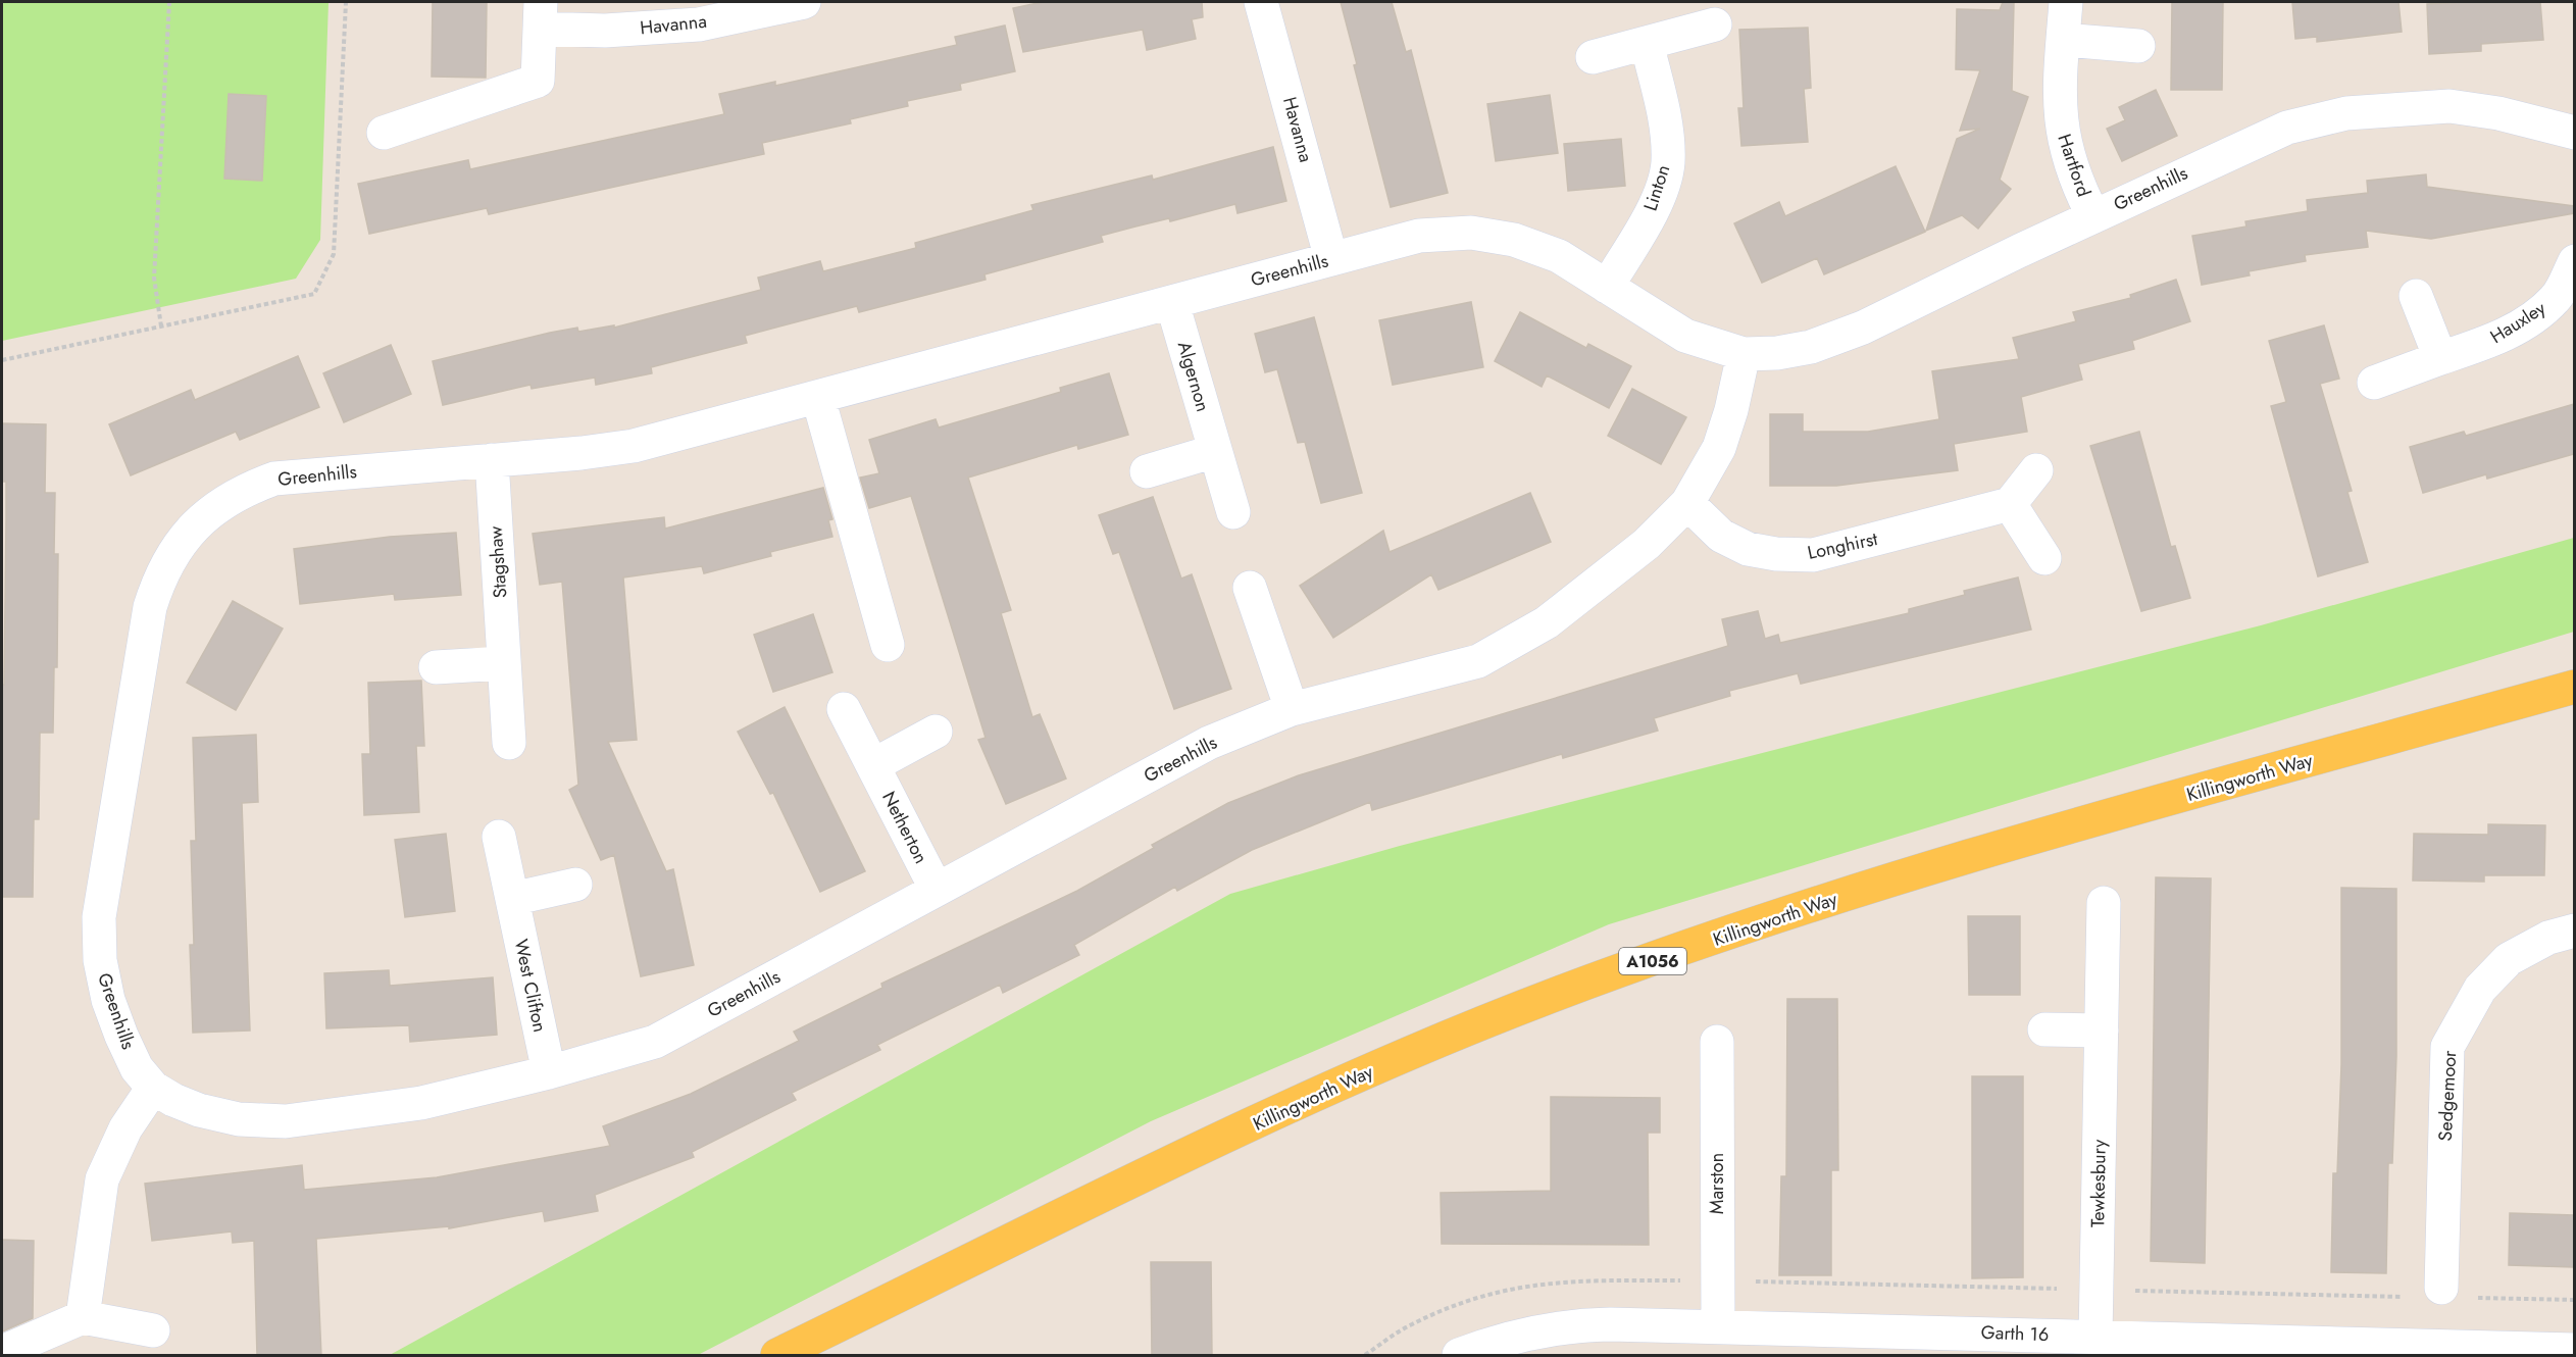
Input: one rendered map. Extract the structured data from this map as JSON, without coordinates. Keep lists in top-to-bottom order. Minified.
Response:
{"streets":{"main road":["Killingworth Way","A1056"],"street":["Havanna","Hartford","Linton","Greenhills","Hauxley","Algernon","Longhirst","Stagshaw","Netherton","West Clifton","Sedgemoor","Marston","Tewkesbury","Garth 16"]},"crossings":[["Havanna","Greenhills"],["Hartford","Greenhills"],["Linton","Greenhills"],["Greenhills","Algernon"],["Greenhills","Longhirst"],["Greenhills","Stagshaw"],["Greenhills","Netherton"],["Greenhills","West Clifton"],["Marston","Garth 16"],["Tewkesbury","Garth 16"]]}
